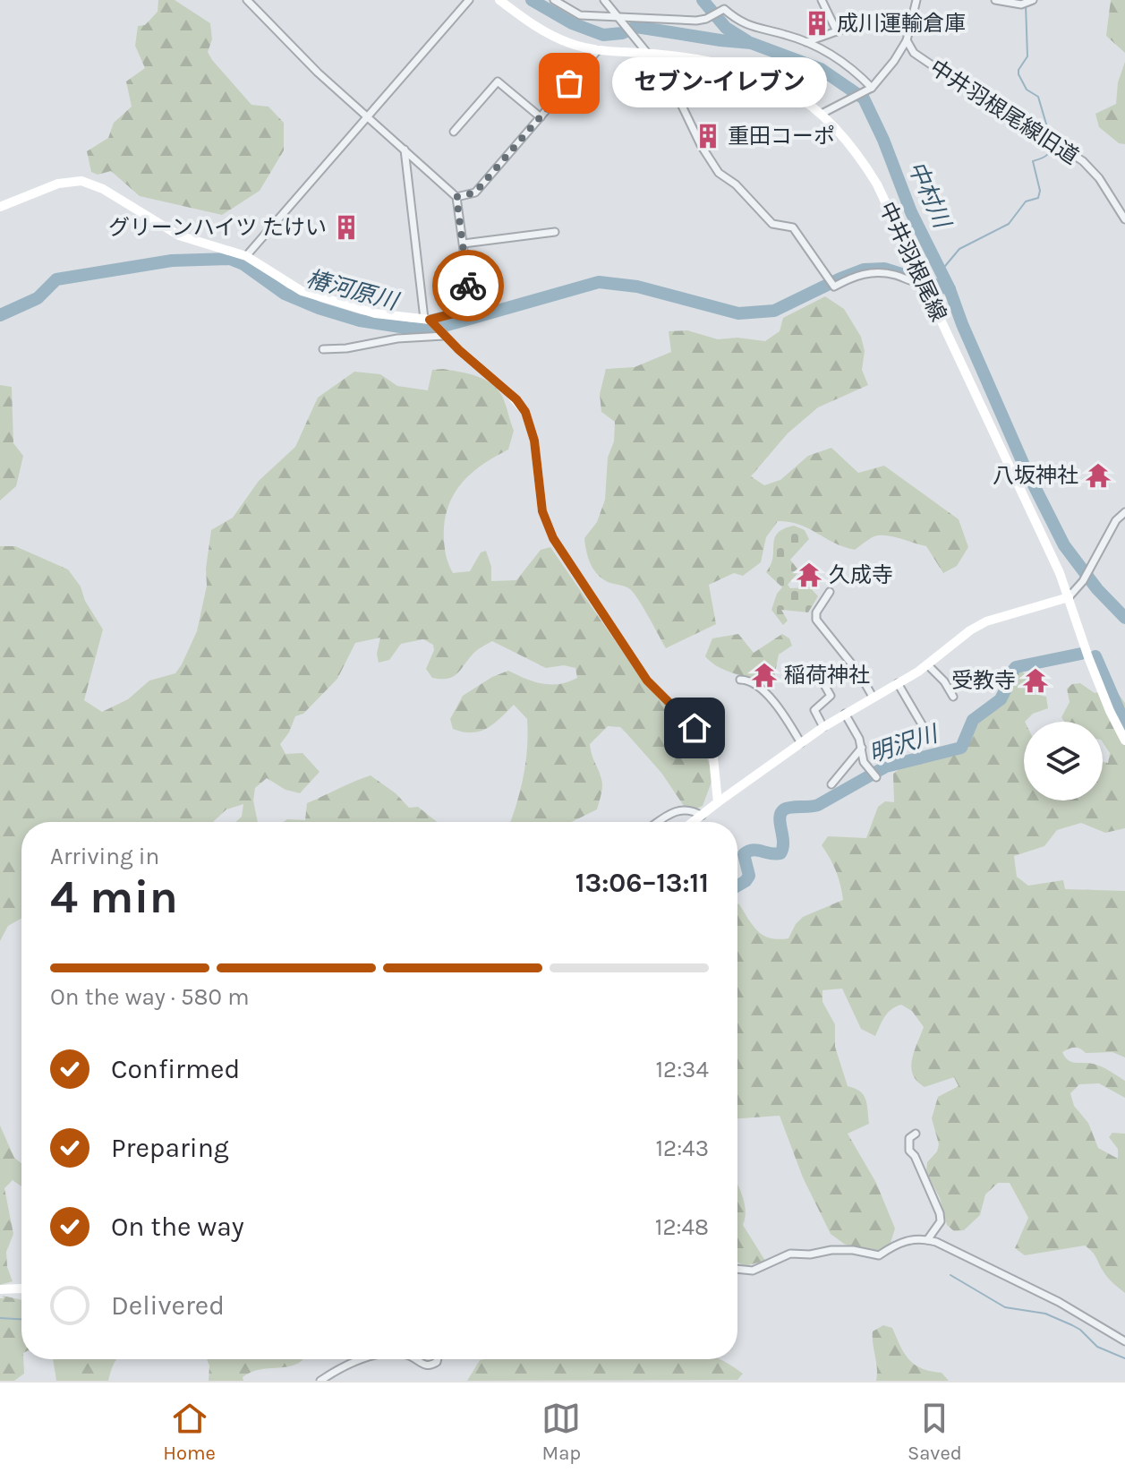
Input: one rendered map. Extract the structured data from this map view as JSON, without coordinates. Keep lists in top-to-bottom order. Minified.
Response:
{"streets":{"street":["中井羽根尾線旧道","中井羽根尾線"]},"water":["中村川","椿河原川","明沢川"],"places":{"building":["成川運輸倉庫","重田コーポ","グリーンハイツ たけい"],"other":["セブン-イレブン"],"temple":["八坂神社","久成寺","稲荷神社","受教寺"]},"page":{"bubble":"セブン-イレブン","heading":["4 min","Arriving in","13:06–13:11"],"bar":"On the way · 580 m","list":[["Confirmed","12:34"],["Preparing","12:43"],["On the way","12:48"],"Delivered"],"tabs":["Home","Map","Saved"]}}
